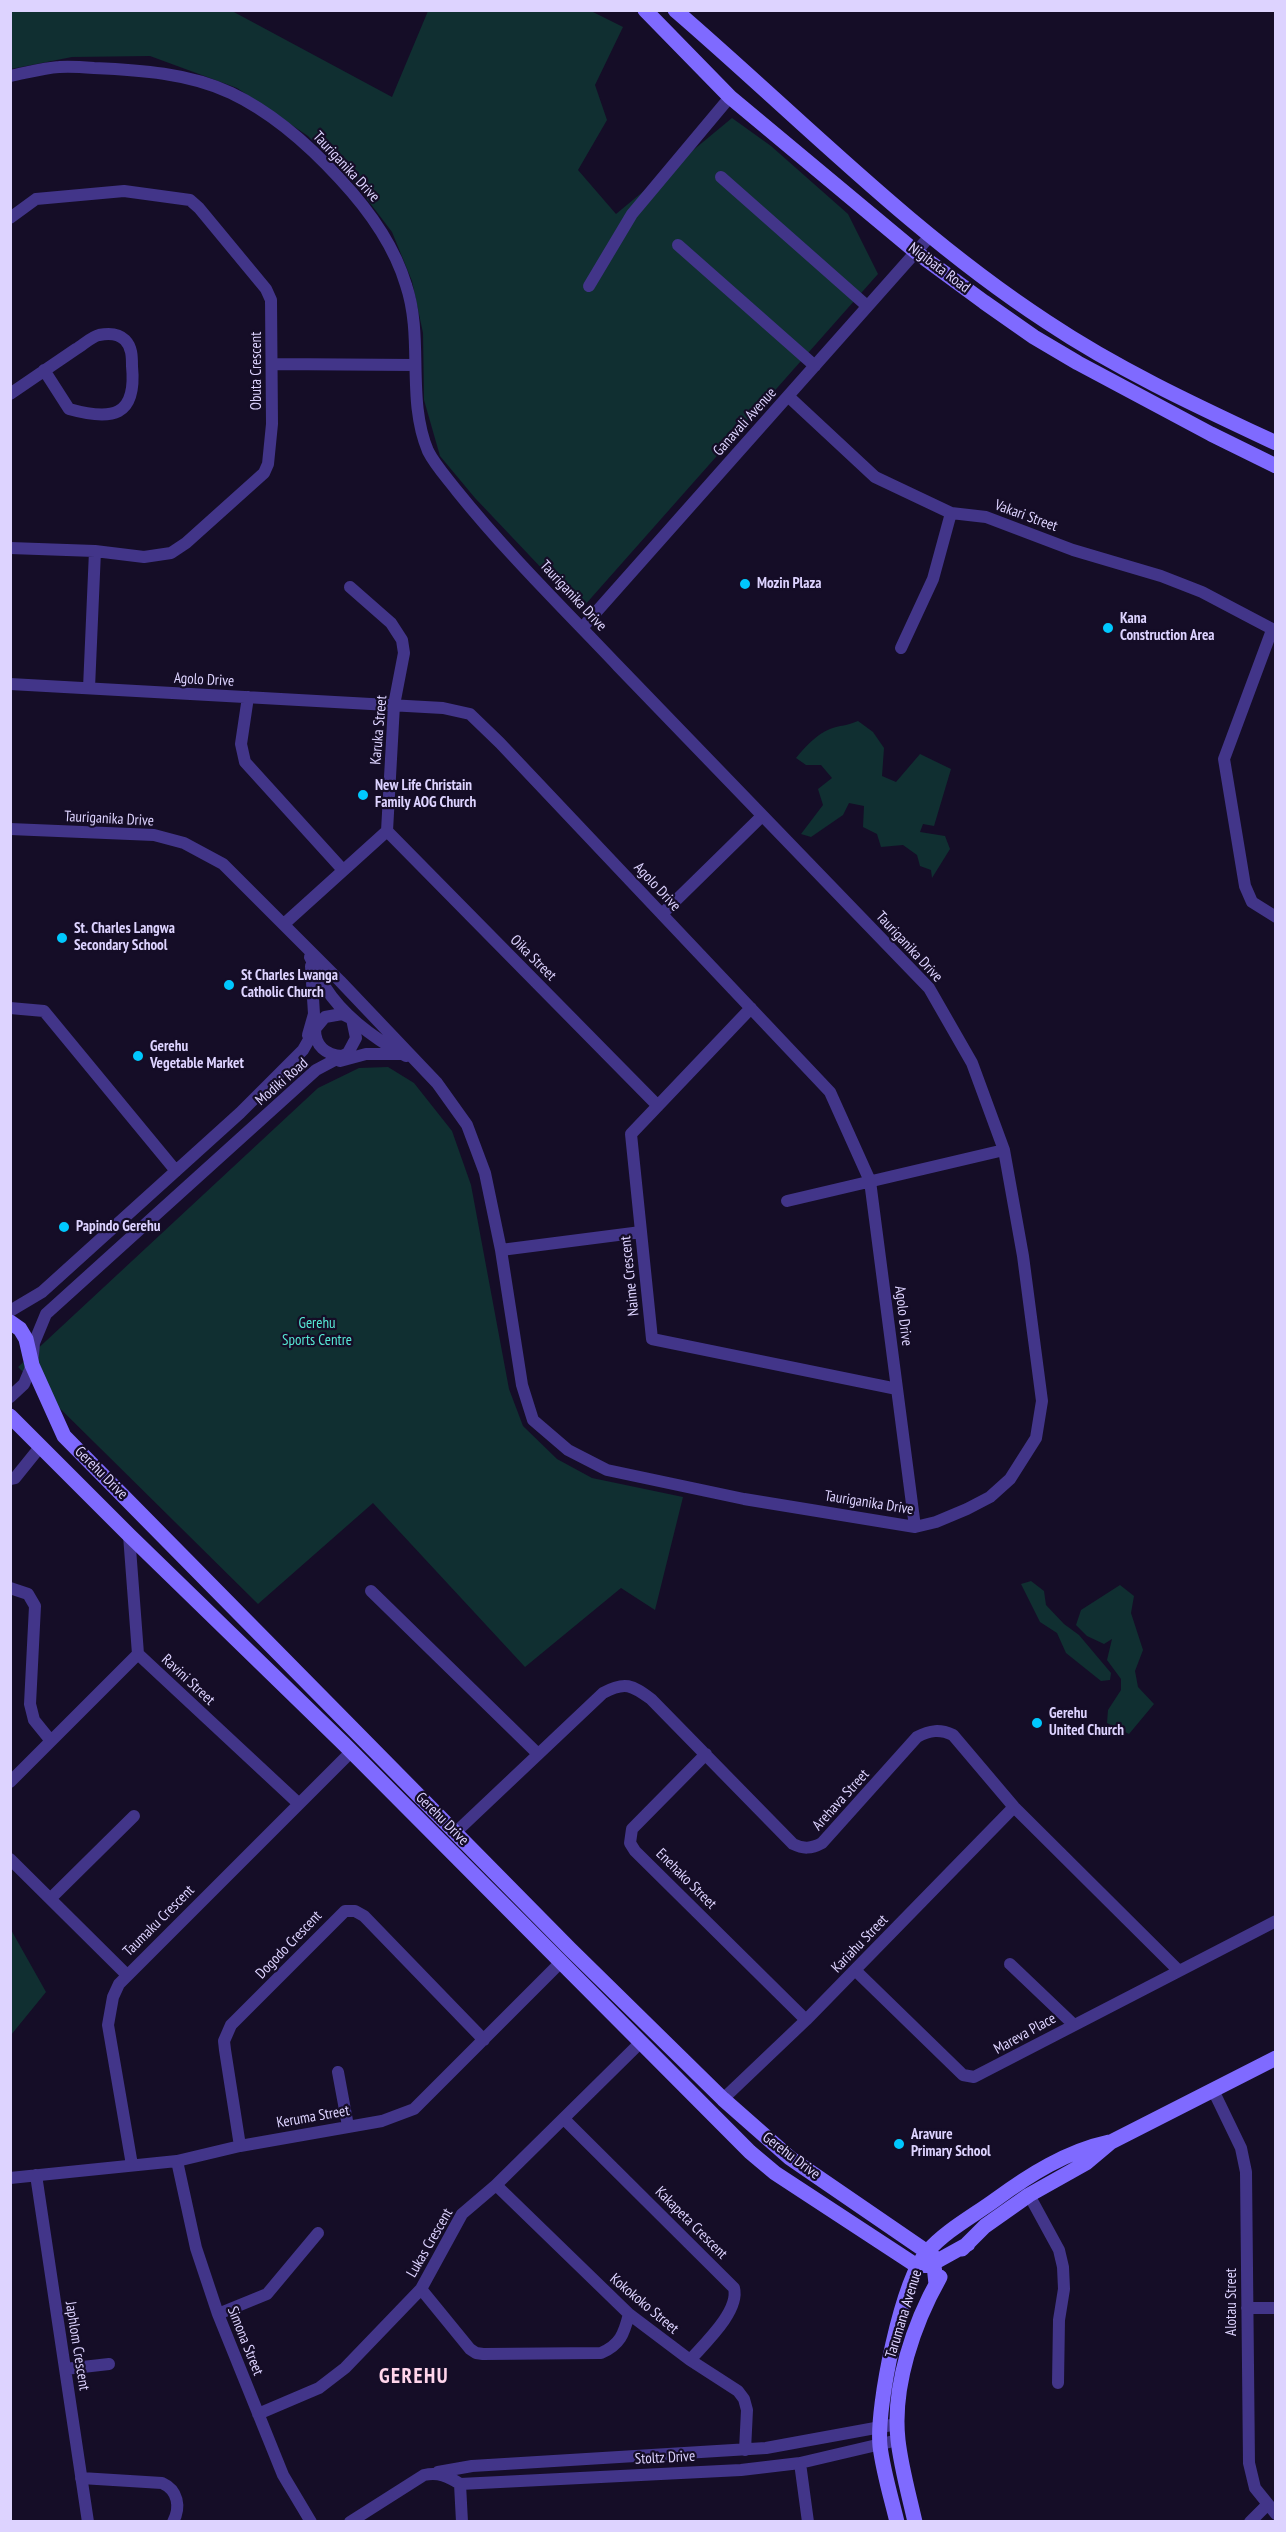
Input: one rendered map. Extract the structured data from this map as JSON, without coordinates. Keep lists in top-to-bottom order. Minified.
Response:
{"streets":{"street":["Tauriganika Drive","Nigibata Road","Obuta Crescent","Ganavali Avenue","Vakari Street","Agolo Drive","Karuka Street","Oika Street","Modiki Road","Naime Crescent","Gerehu Drive","Ravini Street","Arehava Street","Enehako Street","Taumaku Crescent","Kariahu Street","Dogodo Crescent","Mareva Place","Keruma Street","Kakapeta Crescent","Lukas Crescent","Alotau Street","Kokokoko Street","Tarumana Avenue","Simona Street","Japhlom Crescent","Stoltz Drive"]},"crossings":[["Tauriganika Drive","Ganavali Avenue"],["Tauriganika Drive","Agolo Drive"],["Tauriganika Drive","Modiki Road"],["Nigibata Road","Ganavali Avenue"],["Ganavali Avenue","Vakari Street"],["Agolo Drive","Karuka Street"],["Agolo Drive","Naime Crescent"],["Karuka Street","Oika Street"],["Oika Street","Naime Crescent"],["Modiki Road","Gerehu Drive"],["Gerehu Drive","Arehava Street"],["Gerehu Drive","Taumaku Crescent"],["Gerehu Drive","Kariahu Street"],["Gerehu Drive","Keruma Street"],["Gerehu Drive","Lukas Crescent"],["Gerehu Drive","Tarumana Avenue"],["Ravini Street","Taumaku Crescent"],["Arehava Street","Enehako Street"],["Arehava Street","Kariahu Street"],["Arehava Street","Mareva Place"],["Enehako Street","Kariahu Street"],["Taumaku Crescent","Keruma Street"],["Kariahu Street","Mareva Place"],["Dogodo Crescent","Keruma Street"],["Keruma Street","Simona Street"],["Keruma Street","Japhlom Crescent"],["Kakapeta Crescent","Lukas Crescent"],["Kakapeta Crescent","Kokokoko Street"],["Lukas Crescent","Kokokoko Street"],["Lukas Crescent","Simona Street"],["Alotau Street","Tarumana Avenue"],["Kokokoko Street","Stoltz Drive"],["Tarumana Avenue","Stoltz Drive"]],"districts":["GEREHU"],"parks":["Gerehu Sports Centre"],"places":["Mozin Plaza","Kana Construction Area","New Life Christain Family AOG Church","St. Charles Langwa Secondary School","St Charles Lwanga Catholic Church","Gerehu Vegetable Market","Papindo Gerehu","Gerehu United Church","Aravure Primary School"]}
